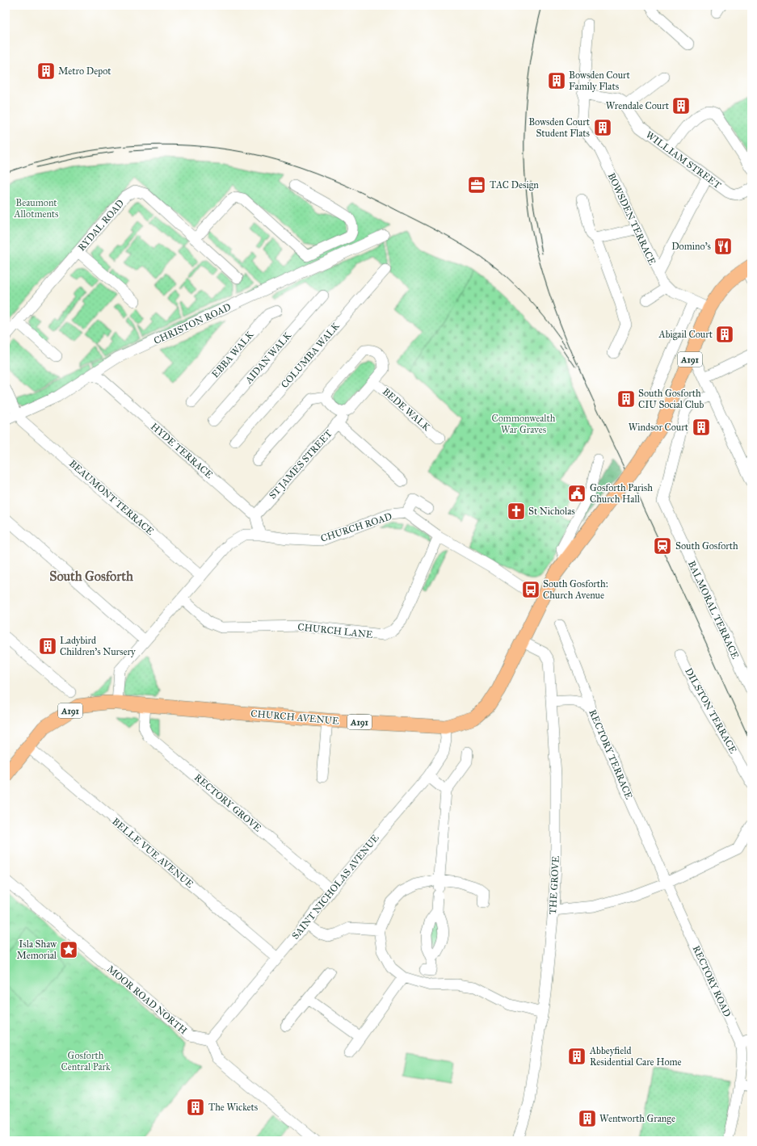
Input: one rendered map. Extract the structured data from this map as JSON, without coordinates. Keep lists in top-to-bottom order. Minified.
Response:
{"streets":{"main road":["A191","CHURCH AVENUE"],"street":["WILLIAM STREET","BOWSDEN TERRACE","RYDAL ROAD","CHRISTON ROAD","EBBA WALK","COLUMBA WALK","AIDAN WALK","BEDE WALK","HYDE TERRACE","ST JAMES STREET","BEAUMONT TERRACE","CHURCH ROAD","BALMORAL TERRACE","CHURCH LANE","DILSTON TERRACE","RECTORY TERRACE","RECTORY GROVE","BELLE VUE AVENUE","THE GROVE","SAINT NICHOLAS AVENUE","RECTORY ROAD","MOOR ROAD NORTH"]},"crossings":[["BOWSDEN TERRACE","A191"],["CHRISTON ROAD","HYDE TERRACE"],["CHRISTON ROAD","BEAUMONT TERRACE"],["A191","CHURCH ROAD"],["A191","CHURCH AVENUE"],["A191","BELLE VUE AVENUE"],["BEDE WALK","ST JAMES STREET"],["HYDE TERRACE","ST JAMES STREET"],["BEAUMONT TERRACE","CHURCH ROAD"],["CHURCH ROAD","CHURCH LANE"],["CHURCH ROAD","CHURCH AVENUE"],["CHURCH AVENUE","RECTORY GROVE"],["CHURCH AVENUE","THE GROVE"],["CHURCH AVENUE","SAINT NICHOLAS AVENUE"],["RECTORY TERRACE","RECTORY ROAD"],["RECTORY GROVE","SAINT NICHOLAS AVENUE"],["BELLE VUE AVENUE","SAINT NICHOLAS AVENUE"],["SAINT NICHOLAS AVENUE","MOOR ROAD NORTH"]],"districts":["South Gosforth"],"parks":["Beaumont Allotments","Commonwealth War Graves","Gosforth Central Park"],"places":{"building":["Metro Depot","Bowsden Court Family Flats","Wrendale Court","Bowsden Court Student Flats","Abigail Court","South Gosforth CIU Social Club","Windsor Court","Ladybird Children's Nursery","Abbeyfield Residential Care Home","The Wickets","Wentworth Grange"],"office":["TAC Design"],"restaurant":["Domino's"],"public building":["Gosforth Parish Church Hall"],"church":["St Nicholas"],"station":["South Gosforth"],"bus stop":["South Gosforth: Church Avenue"],"place":["Isla Shaw Memorial"]}}
